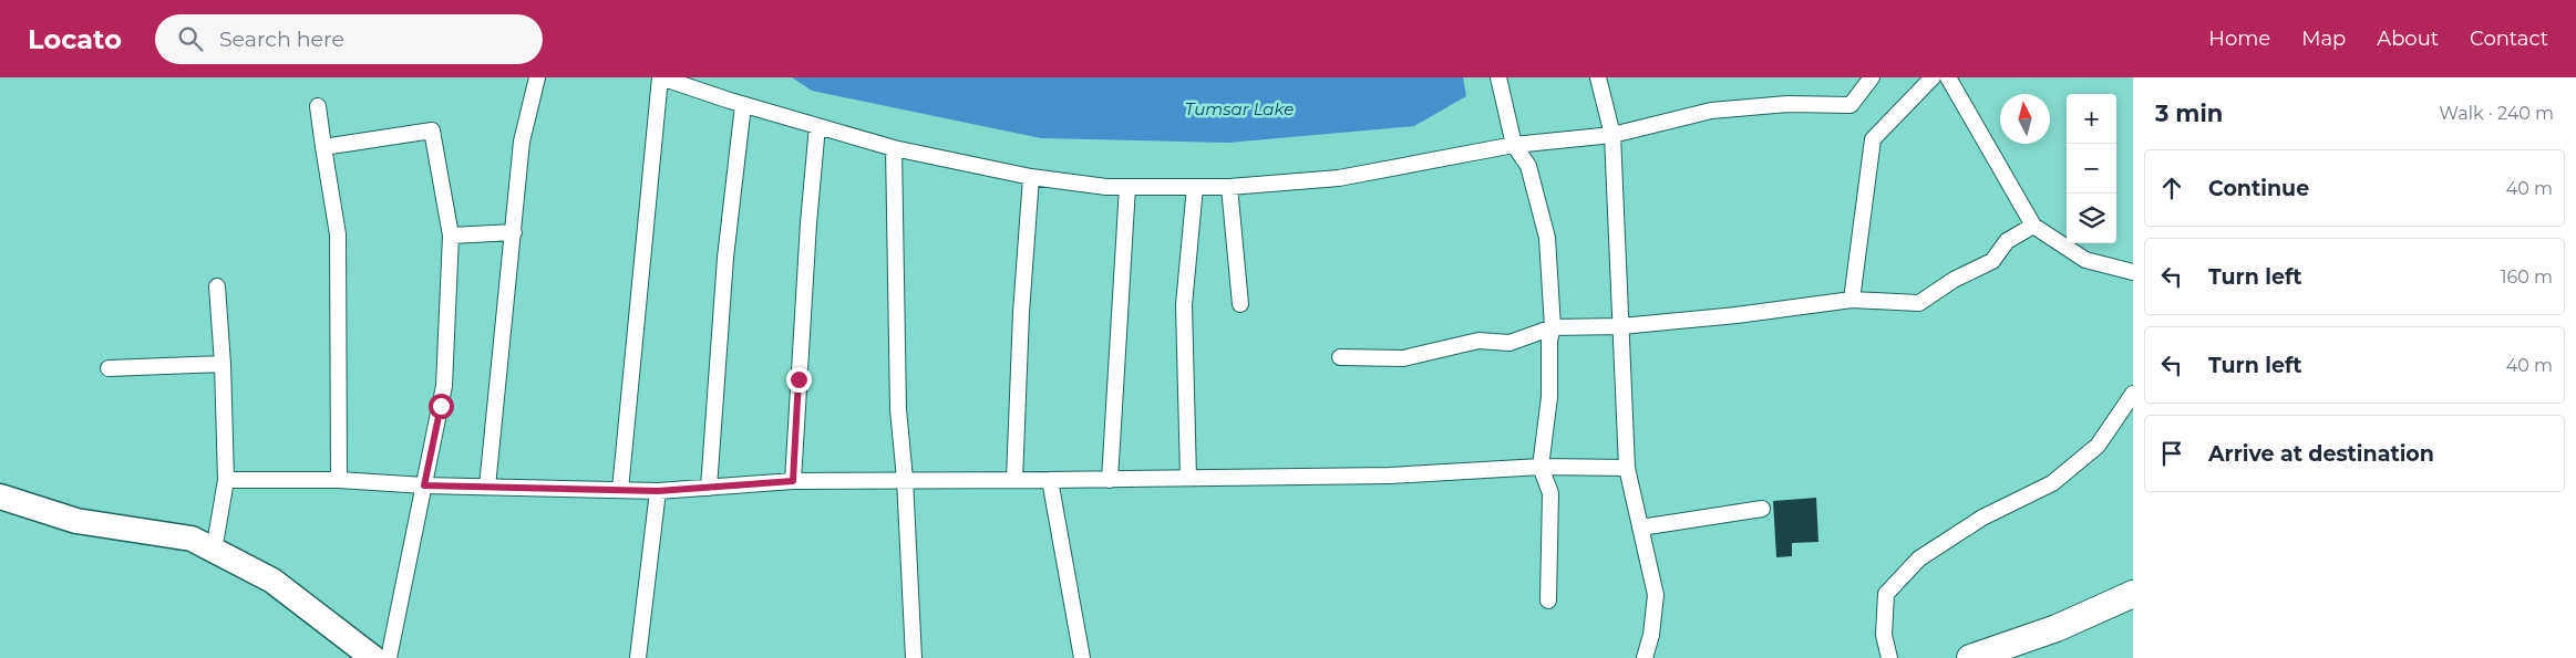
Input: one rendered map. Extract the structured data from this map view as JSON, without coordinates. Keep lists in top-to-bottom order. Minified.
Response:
{"water":["Tumsar Lake"],"north":"top","page":{"header":"Locato","search":"Search here","nav":["Home","Map","About","Contact"],"heading":["3 min","Walk · 240 m"],"map_buttons":["+","−"],"list":[["Continue","40 m"],["Turn left","160 m"],["Turn left","40 m"],"Arrive at destination"]}}
